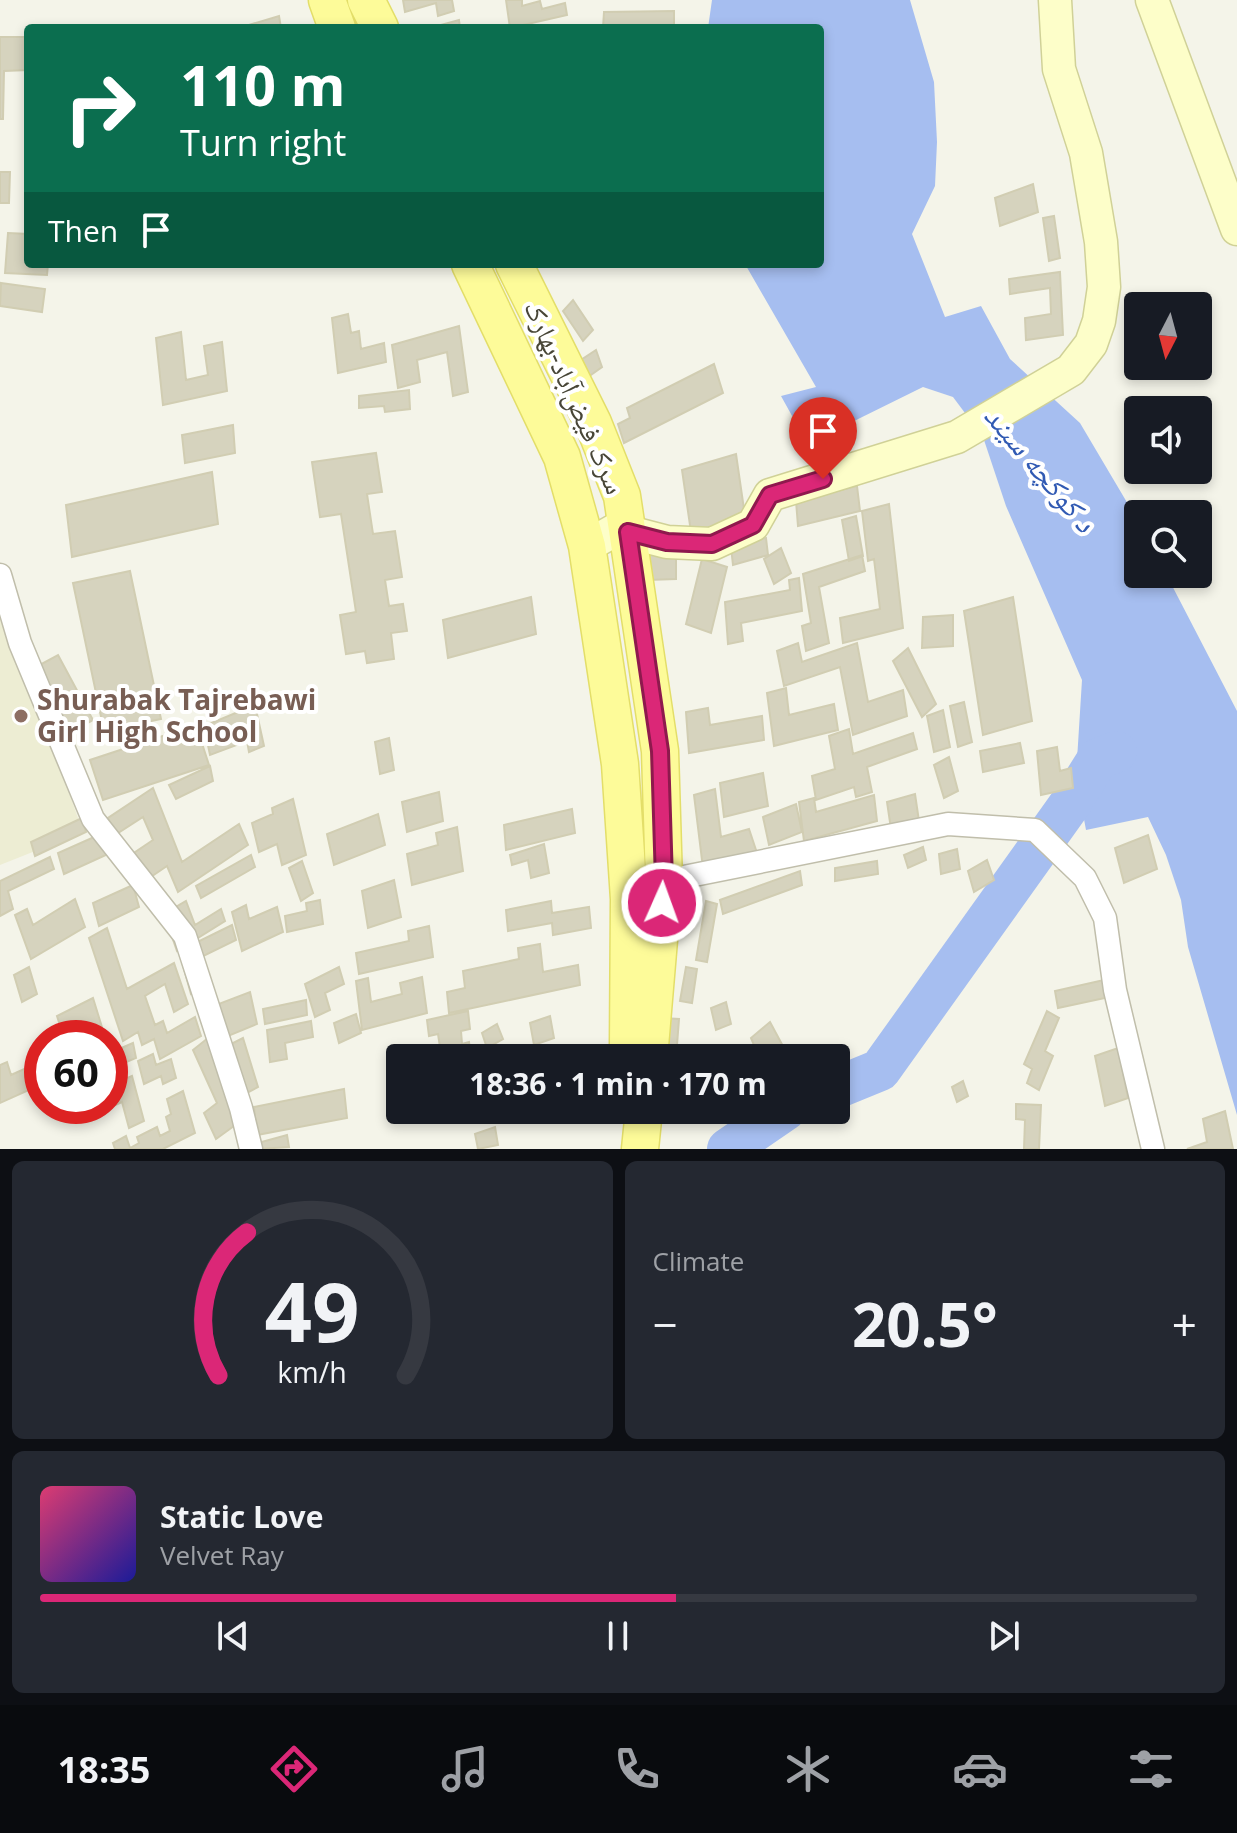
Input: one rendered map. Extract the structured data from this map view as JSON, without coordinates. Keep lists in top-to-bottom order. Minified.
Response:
{"streets":{"main road":["سرک فیض‌آباد-بهارک"]},"water":["د کوکچه سیند"],"places":["Shurabak Tajrebawi Girl High School"],"north":"bottom","page":{"turn":["110 m","Turn right"],"then":"Then","limit":"60","trip":"18:36 · 1 min · 170 m","tile":"Climate","heat":["−","20.5°","+"],"song":["Static Love","Velvet Ray"],"tabs":"18:35","gauge":["49","km/h"]}}
